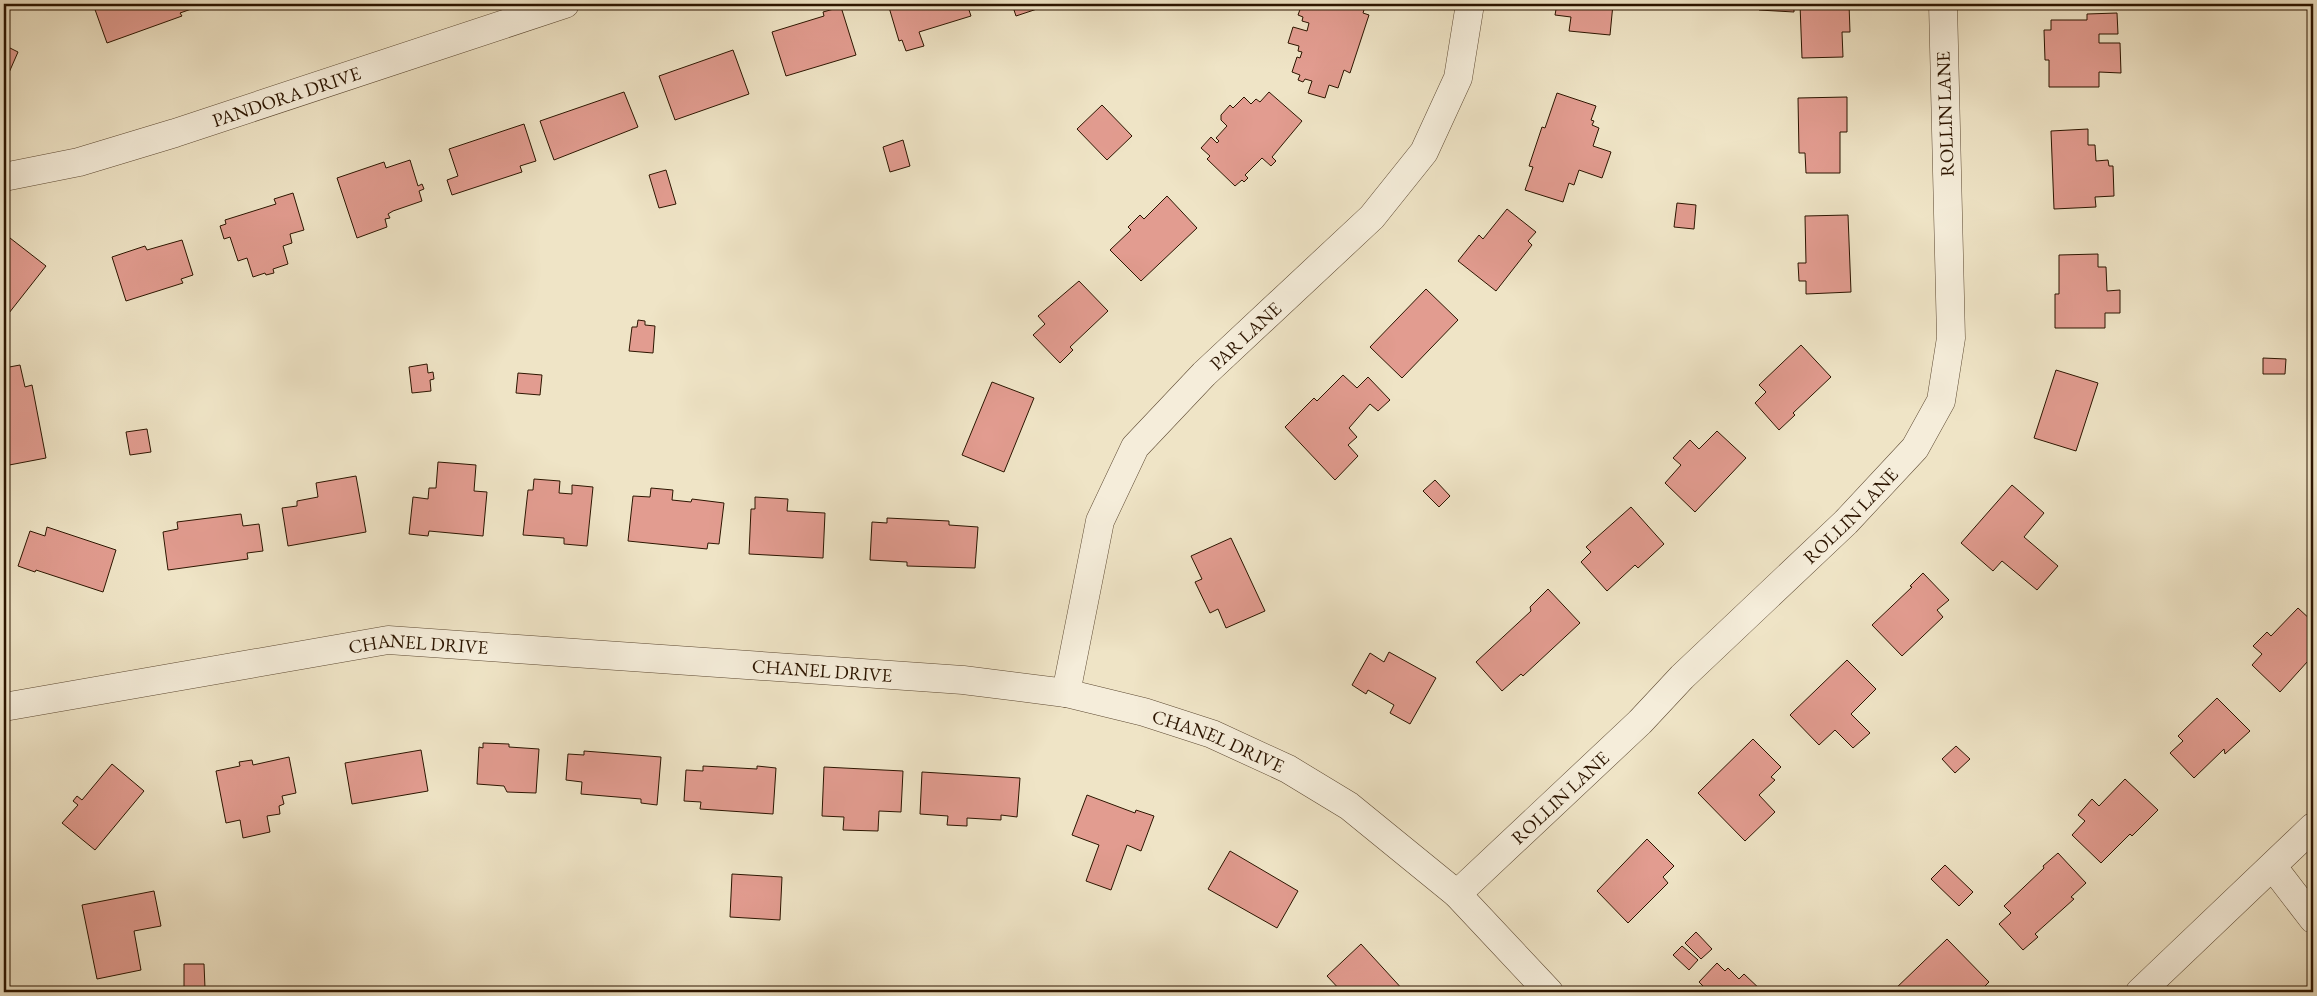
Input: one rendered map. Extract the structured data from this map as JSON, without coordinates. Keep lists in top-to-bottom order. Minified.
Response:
{"streets":{"street":["PANDORA DRIVE","ROLLIN LANE","PAR LANE","CHANEL DRIVE"]},"crossings":[["ROLLIN LANE","CHANEL DRIVE"],["PAR LANE","CHANEL DRIVE"]]}
